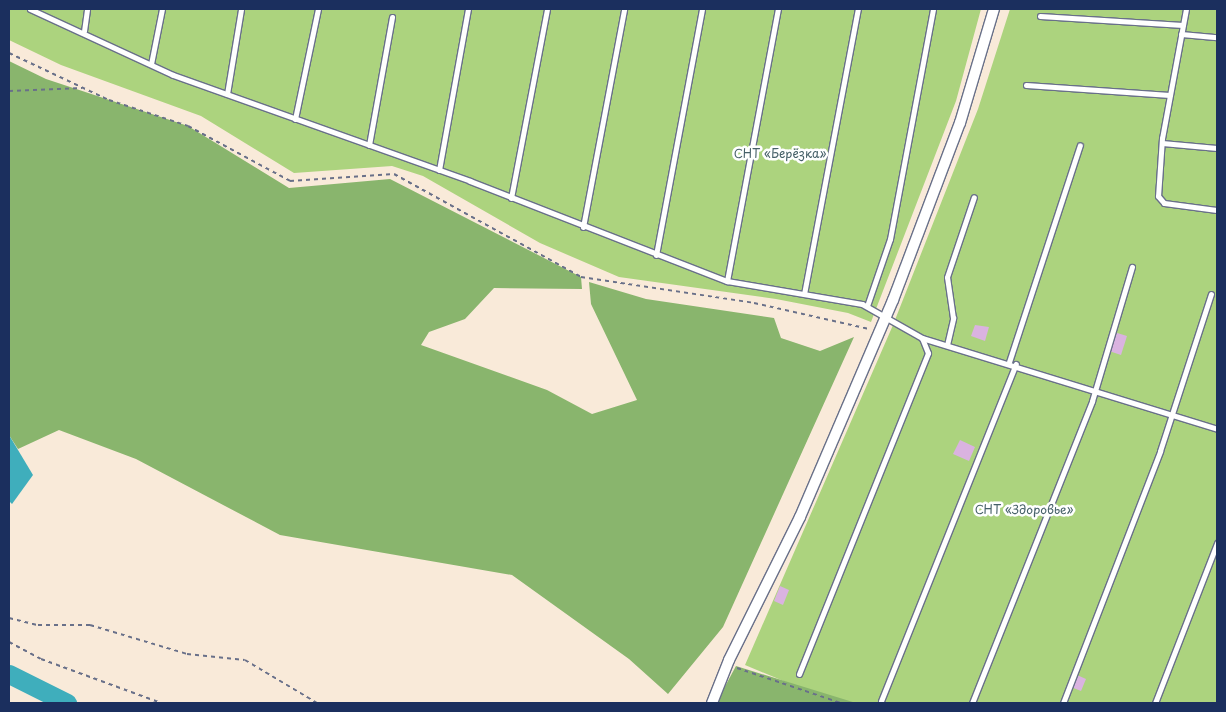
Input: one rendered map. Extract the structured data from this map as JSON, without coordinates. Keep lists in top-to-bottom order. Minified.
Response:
{"parks":["СНТ «Берёзка»","СНТ «Здоровье»"]}
